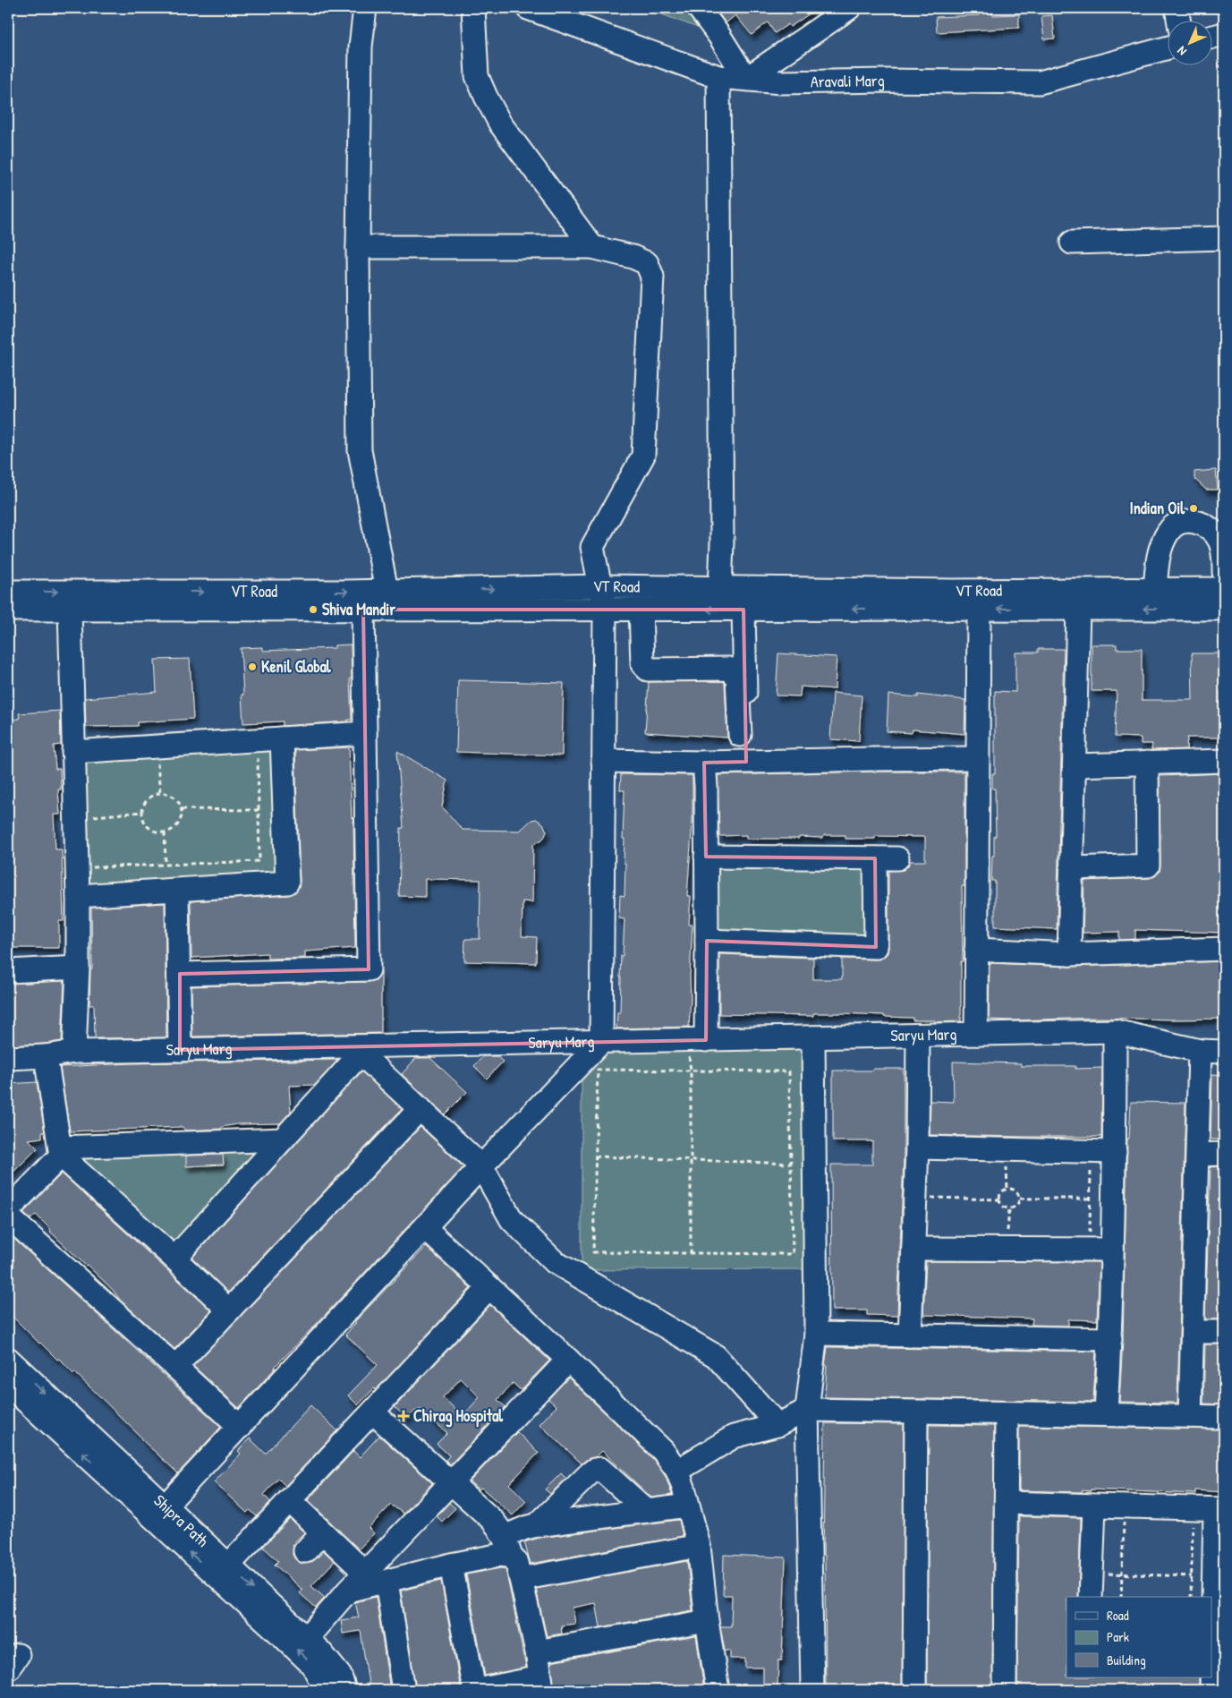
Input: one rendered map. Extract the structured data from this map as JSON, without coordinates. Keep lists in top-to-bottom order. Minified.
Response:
{"streets":{"street":["Aravali Marg","VT Road","Saryu Marg","Shipra Path"]},"places":{"other":["Indian Oil","Shiva Mandir","Kenil Global"],"health":["Chirag Hospital"]},"legend":["Road","Park","Building"],"north":"bottom left"}
